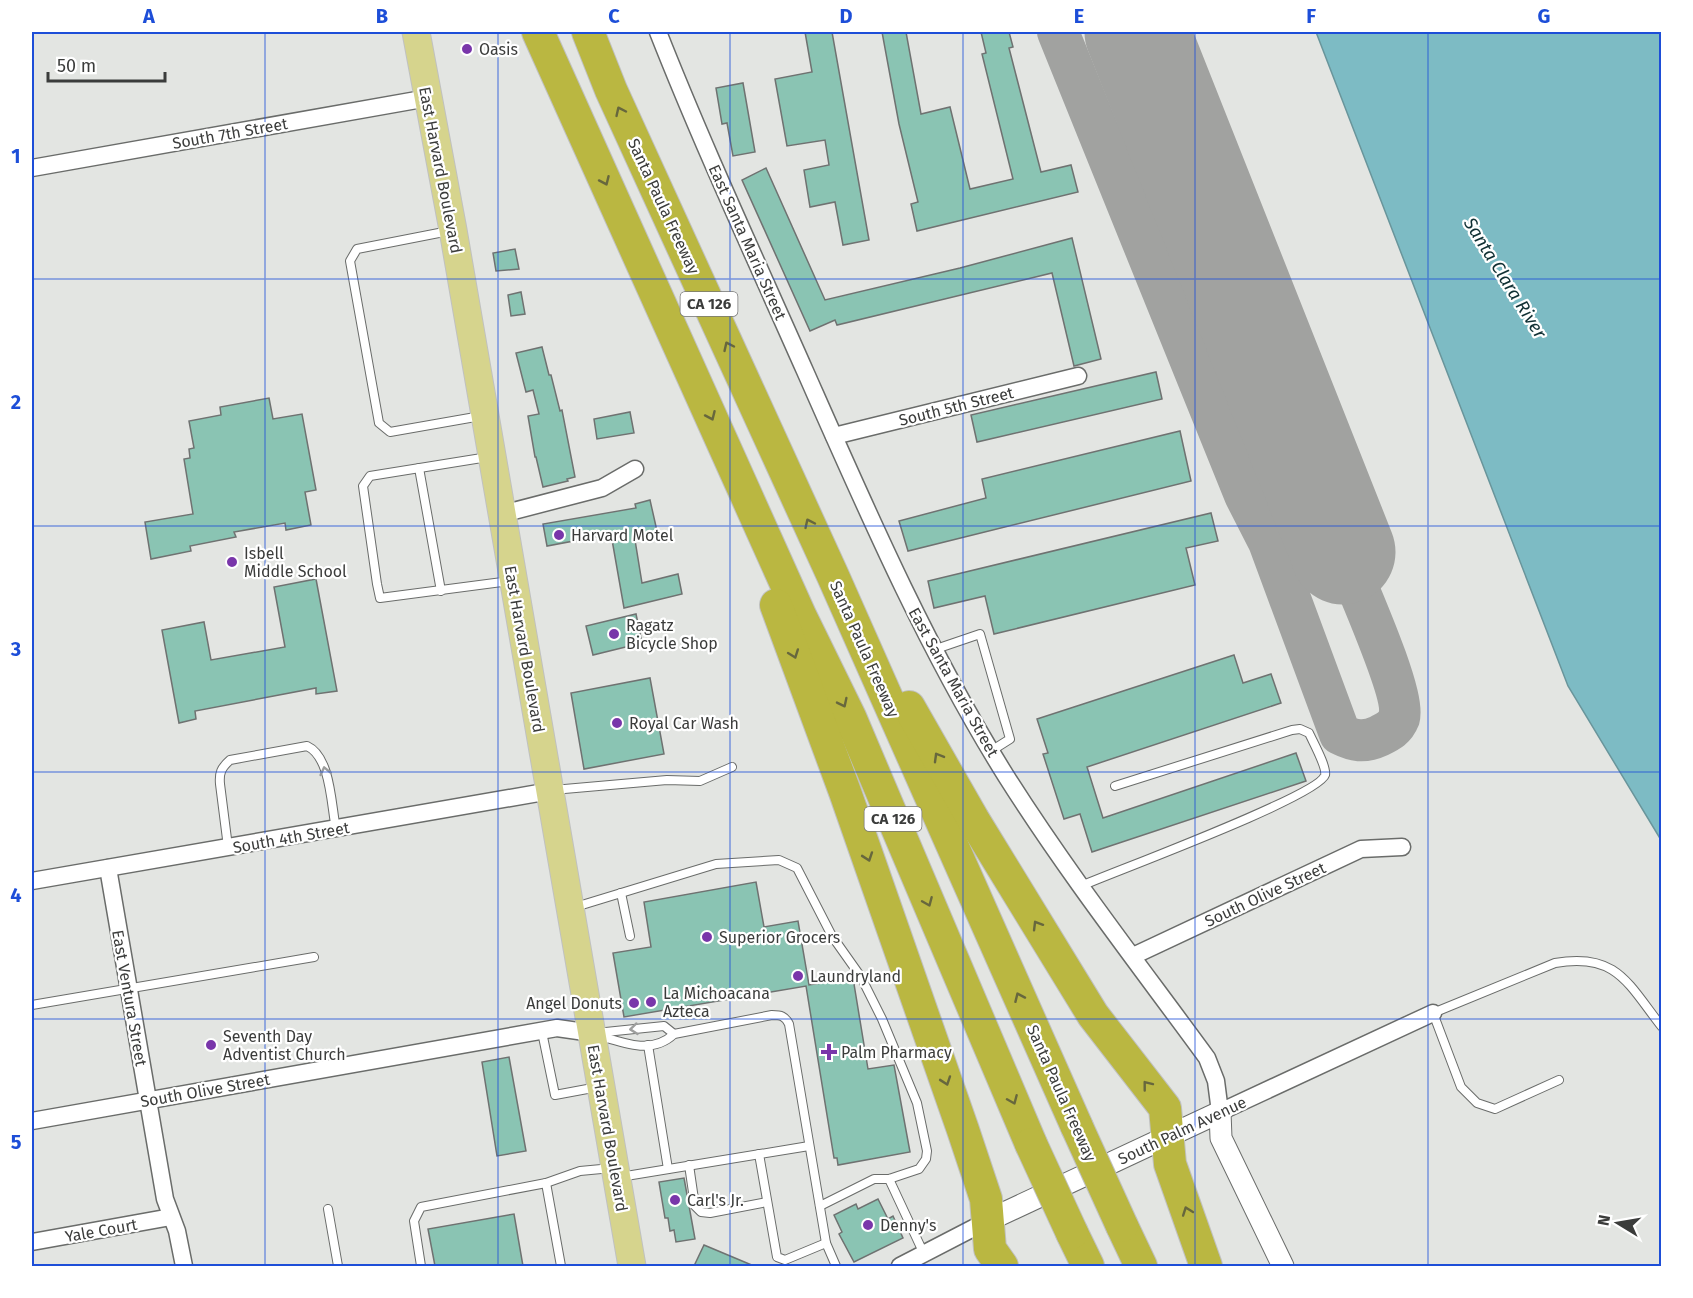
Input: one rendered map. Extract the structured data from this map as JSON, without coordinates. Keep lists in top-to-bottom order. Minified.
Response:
{"streets":{"highway":["Santa Paula Freeway","CA 126"],"main road":["East Harvard Boulevard"],"street":["South 7th Street","East Santa Maria Street","South 5th Street","South 4th Street","South Olive Street","East Ventura Street","South Palm Avenue","Yale Court"]},"crossings":[["South 7th Street","East Harvard Boulevard"],["East Harvard Boulevard","South 4th Street"],["East Harvard Boulevard","South Olive Street"],["East Santa Maria Street","South 5th Street"],["East Santa Maria Street","South Olive Street"],["East Santa Maria Street","South Palm Avenue"],["South 4th Street","East Ventura Street"],["South Olive Street","East Ventura Street"],["East Ventura Street","Yale Court"]],"water":["Santa Clara River"],"places":{"other":["Oasis","Harvard Motel","Isbell Middle School","Ragatz Bicycle Shop","Royal Car Wash","Superior Grocers","Laundryland","La Michoacana Azteca","Angel Donuts","Seventh Day Adventist Church","Carl's Jr.","Denny's"],"health":["Palm Pharmacy"]},"scale_bar":"50 m","north":"left","grid":{"columns":["A","B","C","D","E","F","G"],"rows":["1","2","3","4","5"]}}
